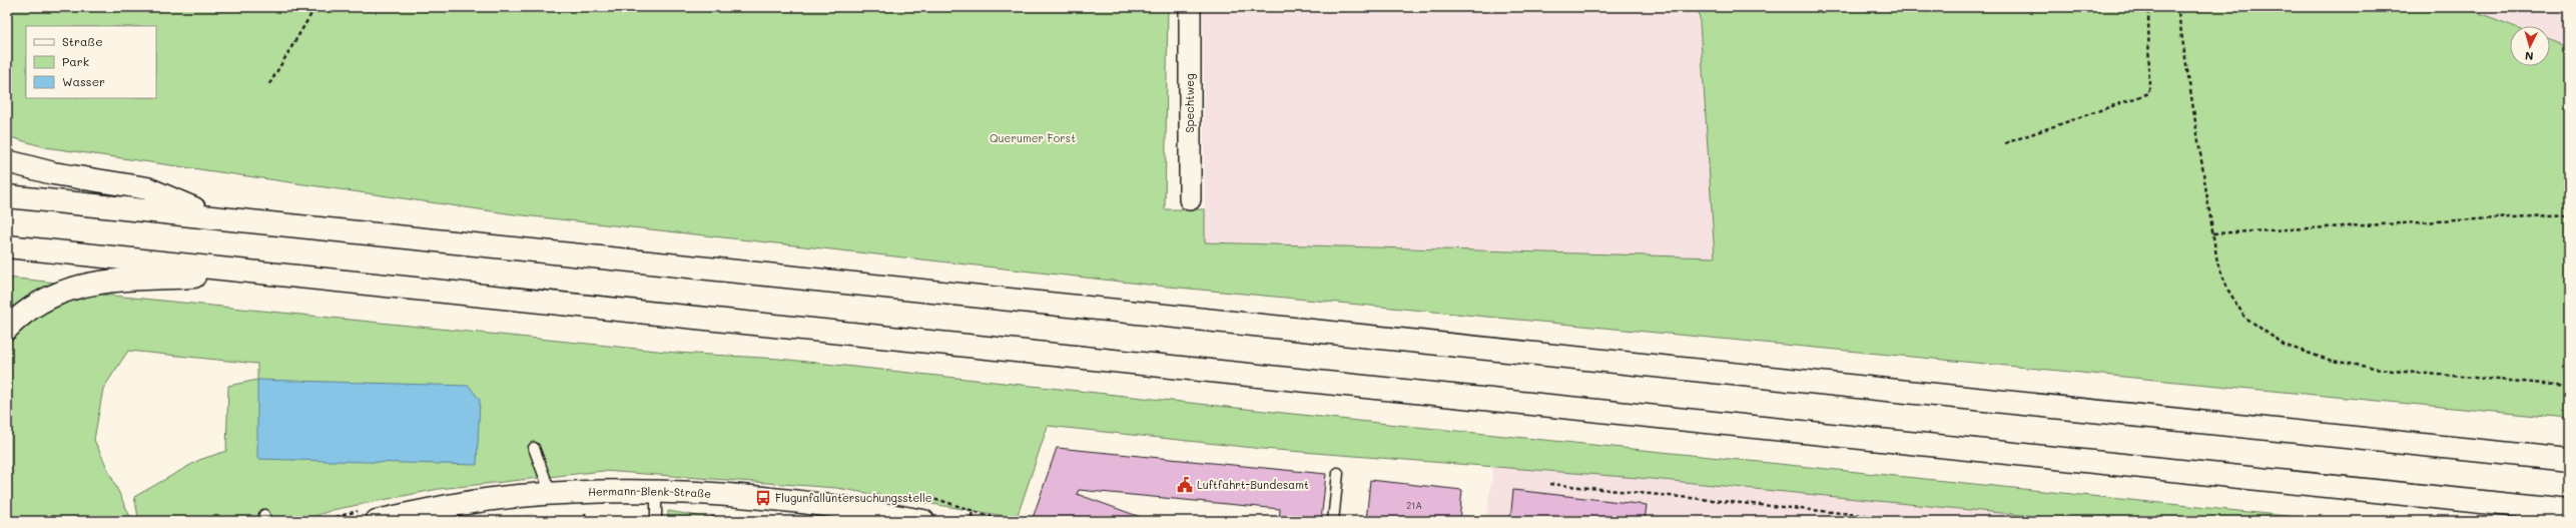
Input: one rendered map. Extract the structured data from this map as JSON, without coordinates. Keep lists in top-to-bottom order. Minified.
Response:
{"streets":{"main road":["Hermann-Blenk-Straße"],"street":["Spechtweg"]},"parks":["Querumer Forst"],"places":{"public building":["Luftfahrt-Bundesamt"],"bus stop":["Flugunfalluntersuchungsstelle"]},"house_numbers":["21A"],"legend":["Straße","Park","Wasser"],"north":"bottom"}
